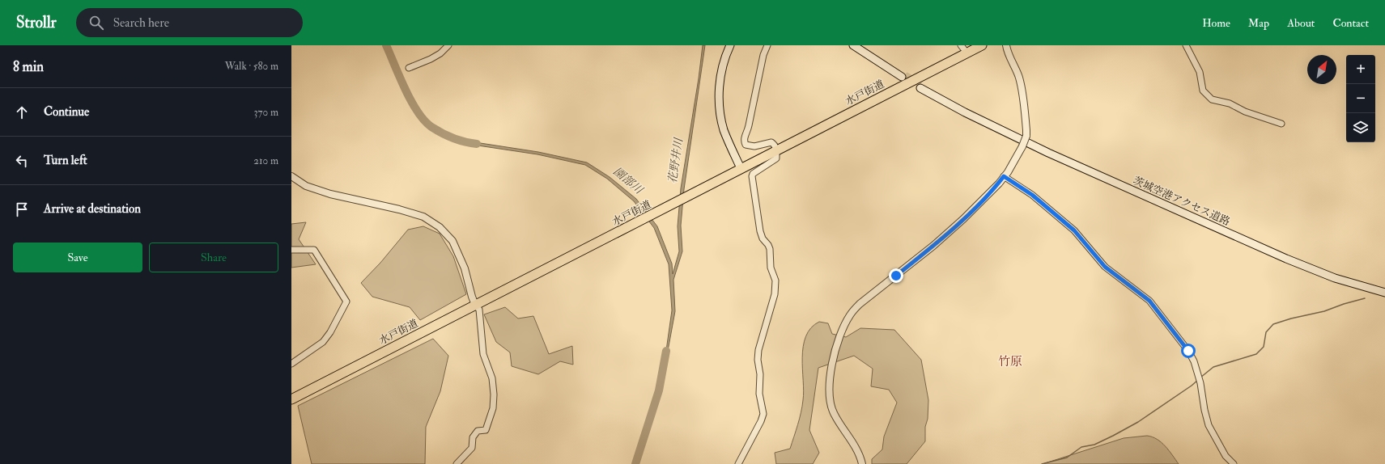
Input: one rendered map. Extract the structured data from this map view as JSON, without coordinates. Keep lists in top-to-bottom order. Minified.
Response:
{"streets":{"highway":["水戸街道"],"main road":["茨城空港アクセス道路"]},"districts":["竹原"],"water":["花野井川","園部川"],"north":"top right","page":{"header":"Strollr","search":"Search here","nav":["Home","Map","About","Contact"],"heading":["8 min","Walk · 580 m"],"map_buttons":["+","−"],"list":[["Continue","370 m"],["Turn left","210 m"],"Arrive at destination"],"buttons":["Save","Share"]}}
